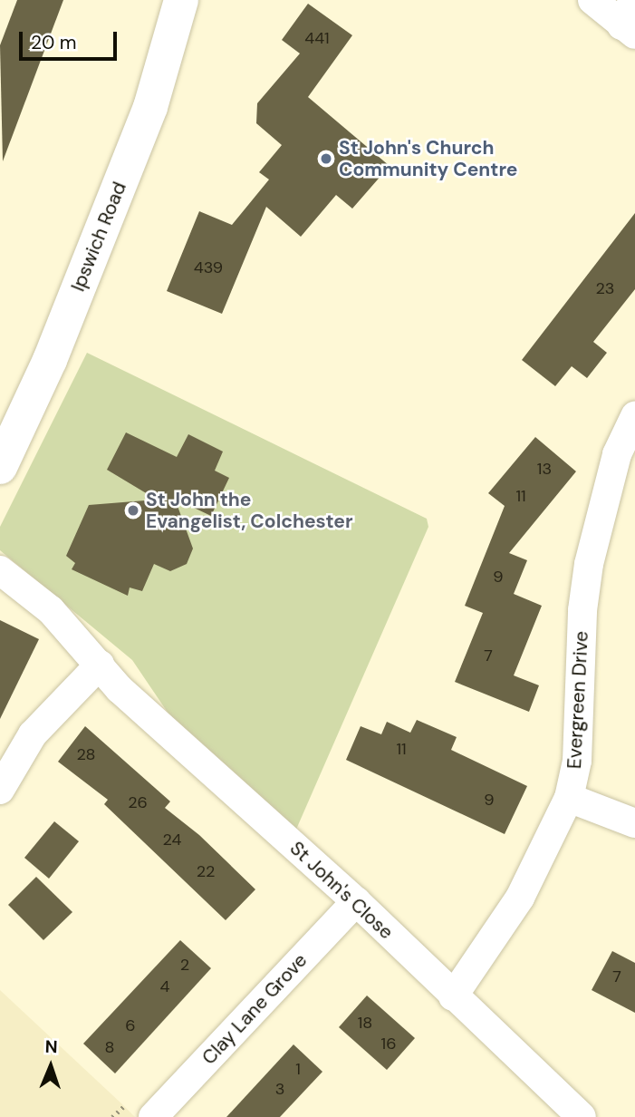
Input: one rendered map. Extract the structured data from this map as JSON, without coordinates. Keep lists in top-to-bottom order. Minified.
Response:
{"streets":{"main road":["Ipswich Road"],"street":["Evergreen Drive","St John's Close","Clay Lane Grove"]},"crossings":[["Evergreen Drive","St John's Close"],["St John's Close","Clay Lane Grove"]],"places":["St John's Church Community Centre","St John the Evangelist, Colchester"],"house_numbers":["441","439","23","13","11","9","7","11","28","9","26","24","22","2","7","4","18","6","16","8","1","3"],"scale_bar":"20 m","north":"top"}
